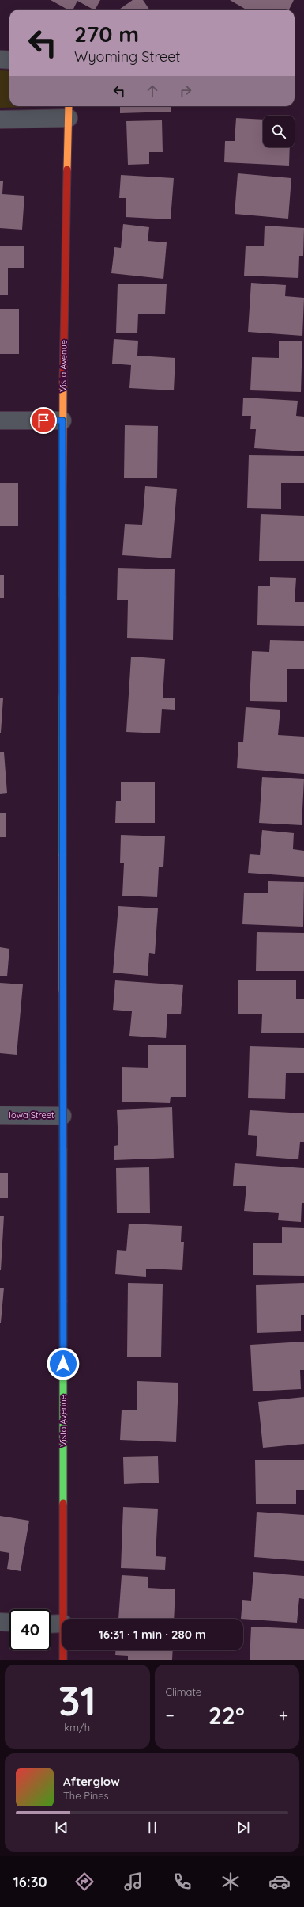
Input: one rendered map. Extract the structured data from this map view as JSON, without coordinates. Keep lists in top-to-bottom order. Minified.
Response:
{"streets":{"street":["Vista Avenue","Iowa Street"]},"crossings":[["Vista Avenue","Iowa Street"]],"page":{"turn":["270 m","Wyoming Street"],"limit":"40","trip":"16:31 · 1 min · 280 m","tile":[["31","km/h"],"Climate"],"heat":["−","22°","+"],"song":["Afterglow","The Pines"],"tabs":"16:30"}}
